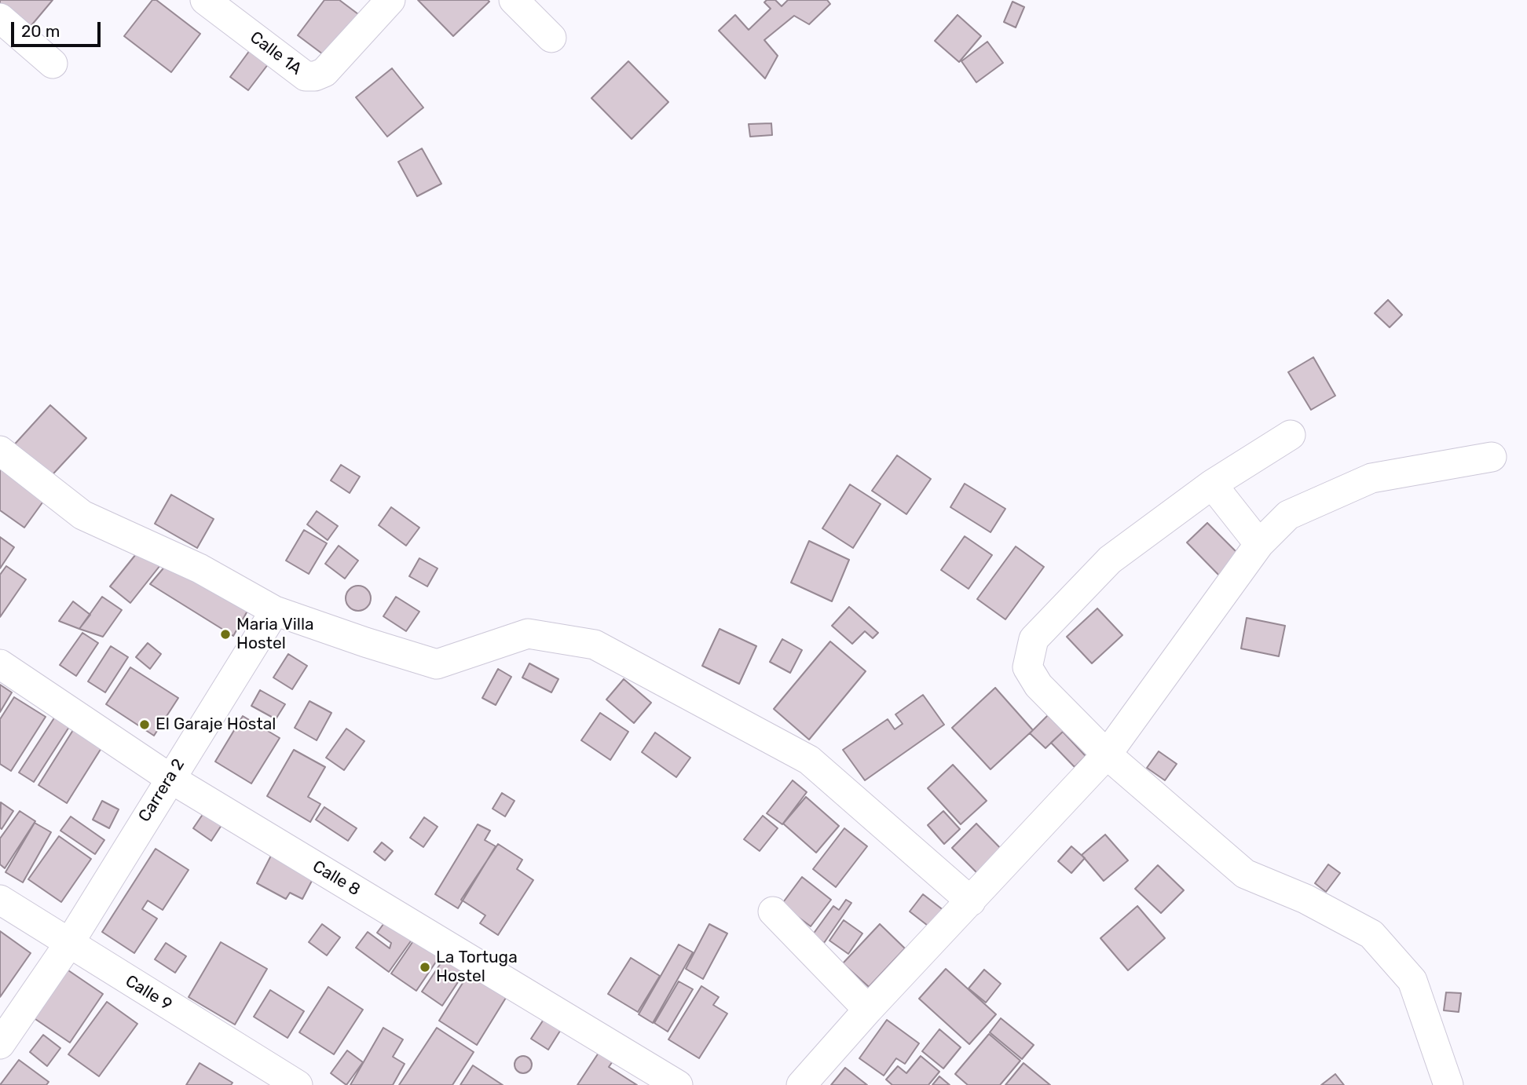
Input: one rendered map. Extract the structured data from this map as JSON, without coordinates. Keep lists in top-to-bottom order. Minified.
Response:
{"streets":{"street":["Calle 1A","Carrera 2","Calle 8","Calle 9"]},"crossings":[["Carrera 2","Calle 8"],["Carrera 2","Calle 9"]],"places":["Maria Villa Hostel","El Garaje Hostal","La Tortuga Hostel"],"scale_bar":"20 m"}
